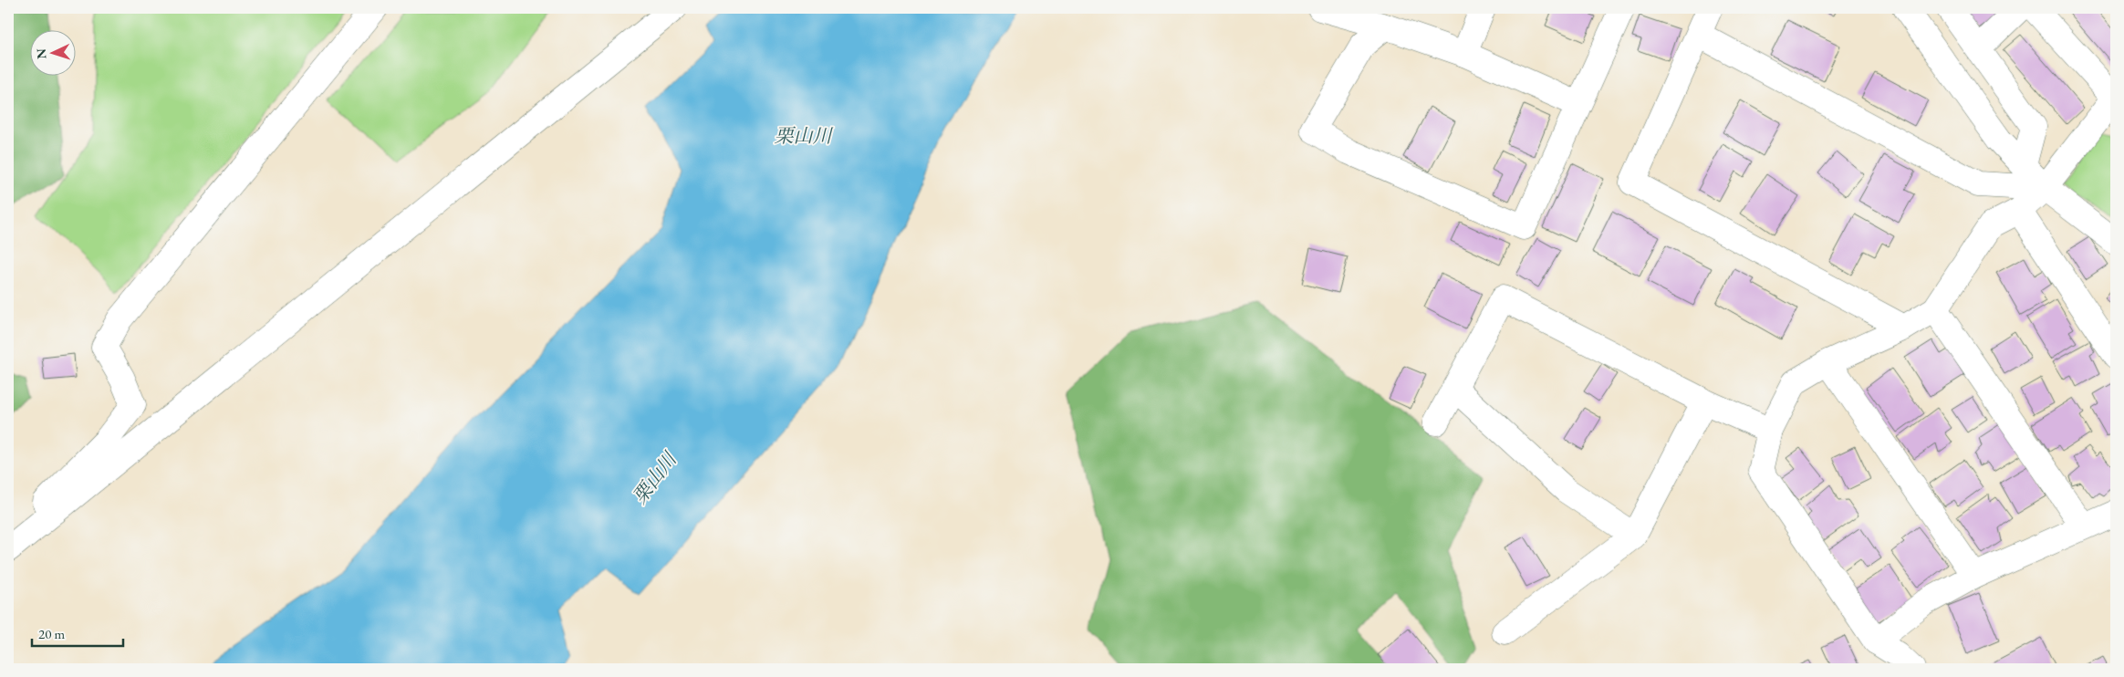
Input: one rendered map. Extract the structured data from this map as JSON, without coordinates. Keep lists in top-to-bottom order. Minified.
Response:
{"water":["栗山川"],"scale_bar":"20 m","north":"left"}
